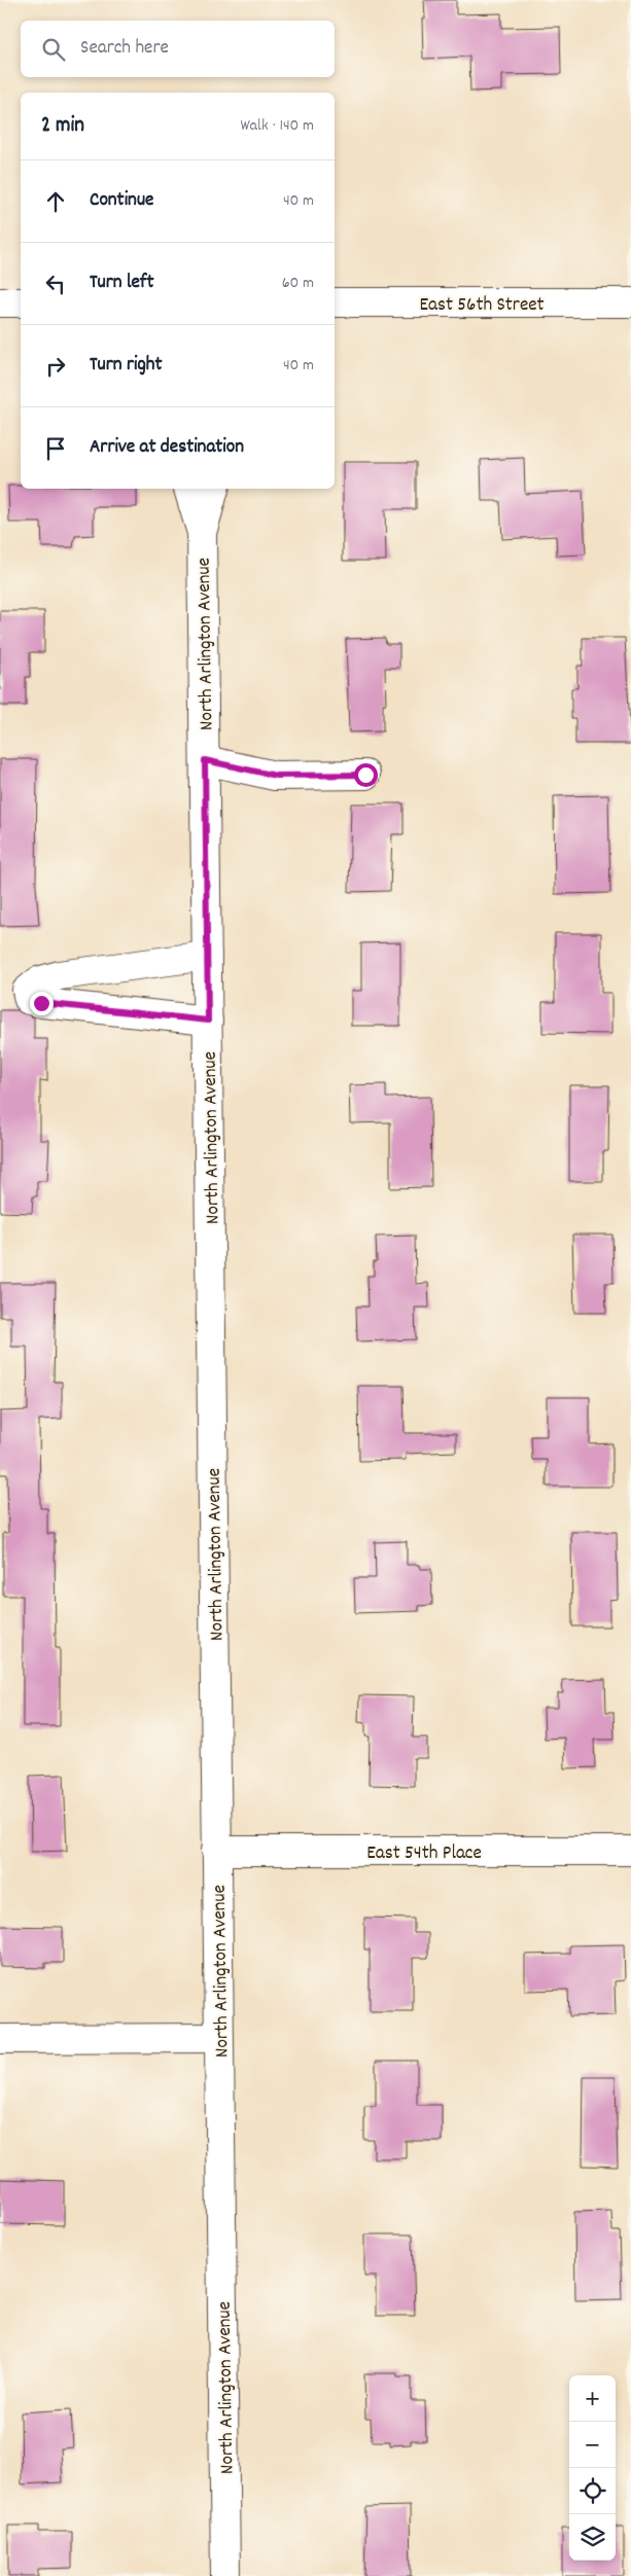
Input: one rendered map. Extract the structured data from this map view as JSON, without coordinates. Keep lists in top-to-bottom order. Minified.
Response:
{"streets":{"main road":["East 56th Street","North Arlington Avenue","East 54th Place"]},"crossings":[["North Arlington Avenue","East 54th Place"]],"page":{"search":"Search here","heading":["2 min","Walk · 140 m"],"list":[["Continue","40 m"],["Turn left","60 m"],["Turn right","40 m"],"Arrive at destination"],"map_buttons":["+","−"]}}
